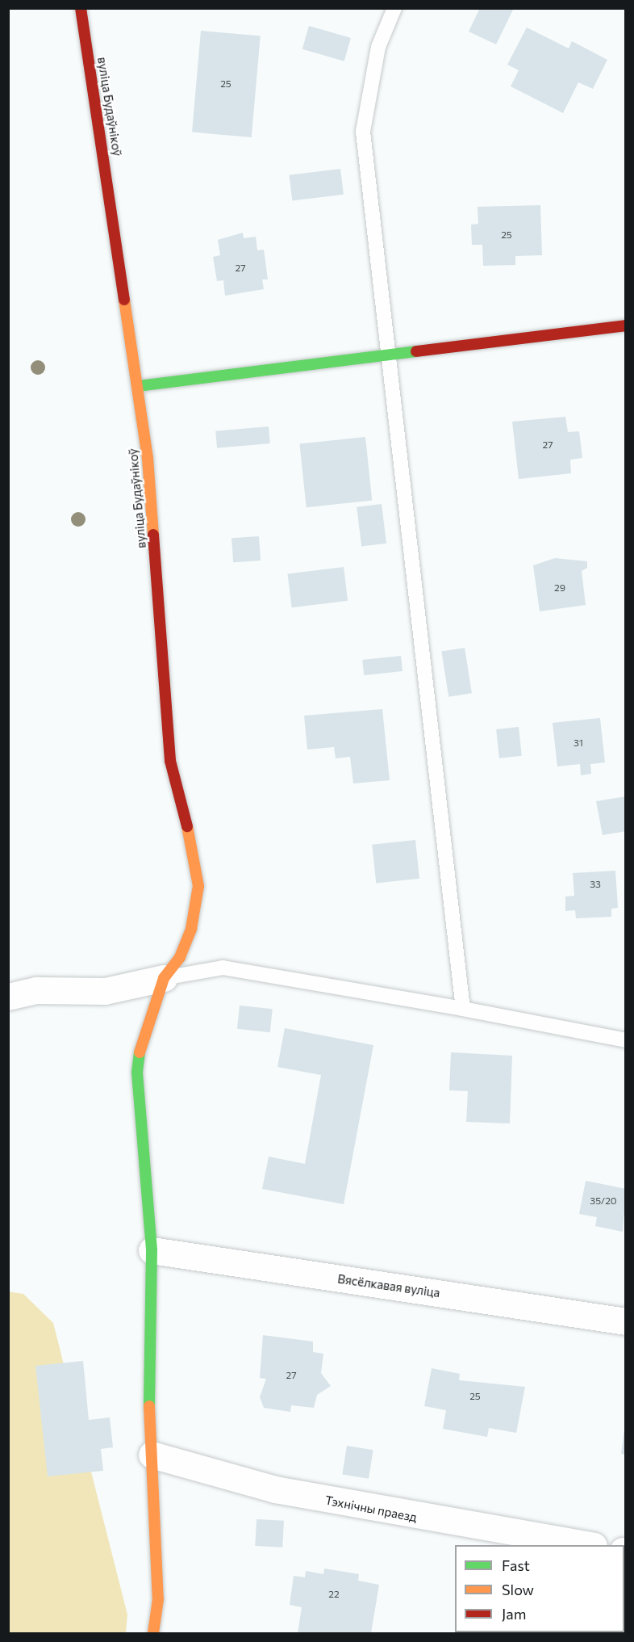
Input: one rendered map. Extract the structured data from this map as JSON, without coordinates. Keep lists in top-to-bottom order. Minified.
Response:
{"streets":{"street":["вуліца Будаўнікоў","Вясёлкавая вуліца","Тэхнічны праезд"]},"crossings":[["вуліца Будаўнікоў","Вясёлкавая вуліца"],["вуліца Будаўнікоў","Тэхнічны праезд"]],"house_numbers":["25","25","27","27","29","31","33","35/20","27","25","22"],"legend":["Fast","Slow","Jam"]}
